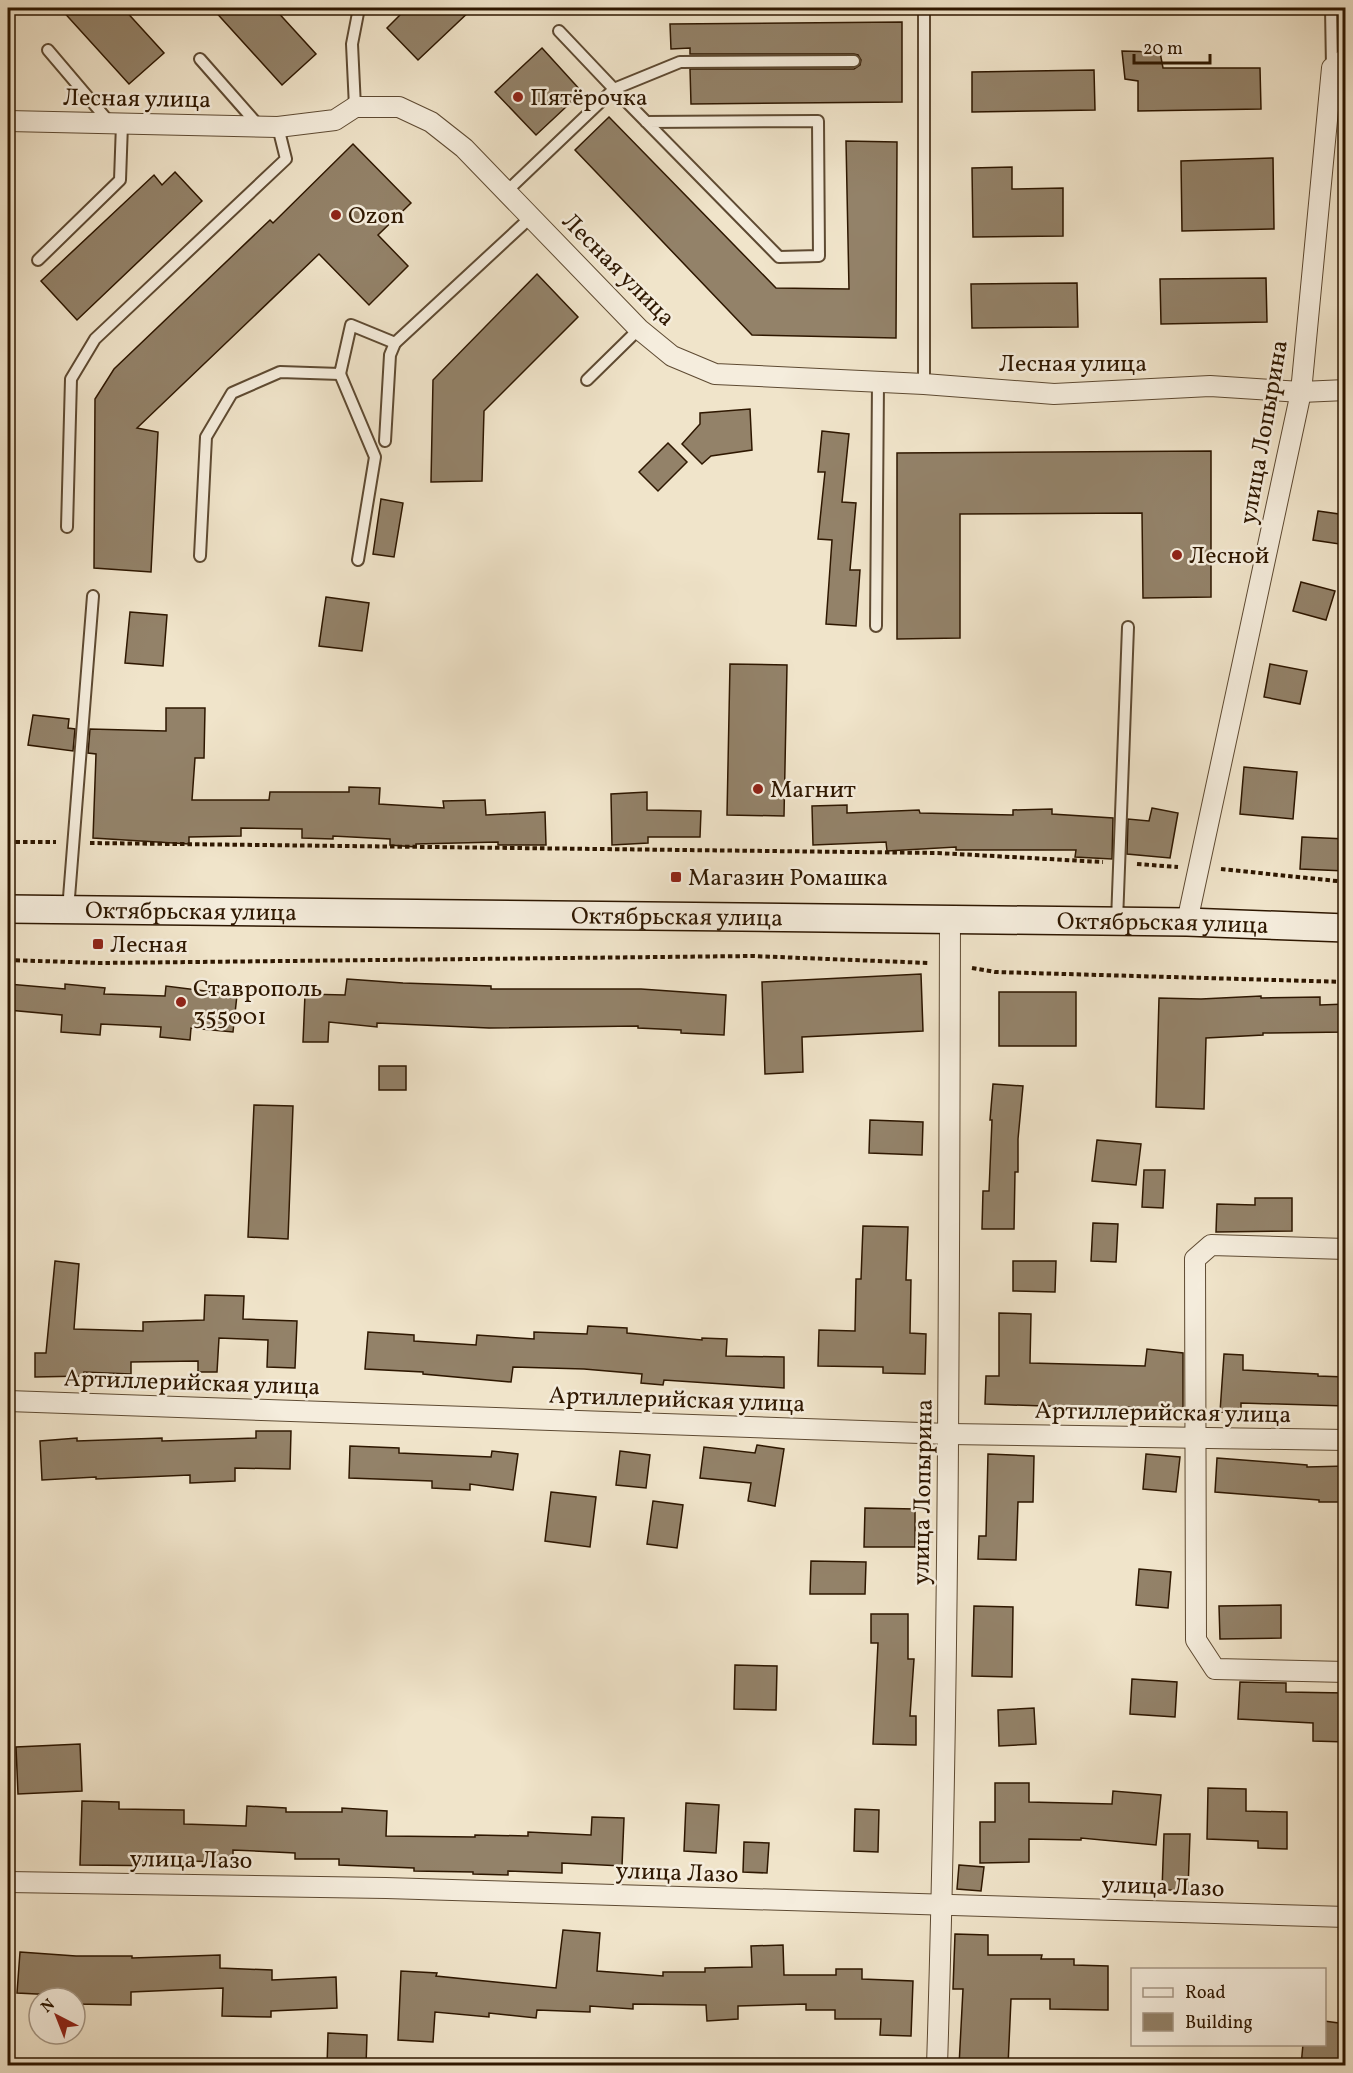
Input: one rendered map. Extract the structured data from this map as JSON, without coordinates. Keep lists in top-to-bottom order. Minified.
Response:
{"streets":{"main road":["Октябрьская улица"],"street":["Лесная улица","улица Лопырина","Артиллерийская улица","улица Лазо"]},"crossings":[["Лесная улица","улица Лопырина"],["улица Лопырина","Октябрьская улица"],["улица Лопырина","Артиллерийская улица"],["улица Лопырина","улица Лазо"]],"places":{"other":["Пятёрочка","Ozon","Лесной","Магнит","Ставрополь 355001"],"transit":["Магазин Ромашка","Лесная"]},"legend":["Road","Building"],"scale_bar":"20 m","north":"top left"}
